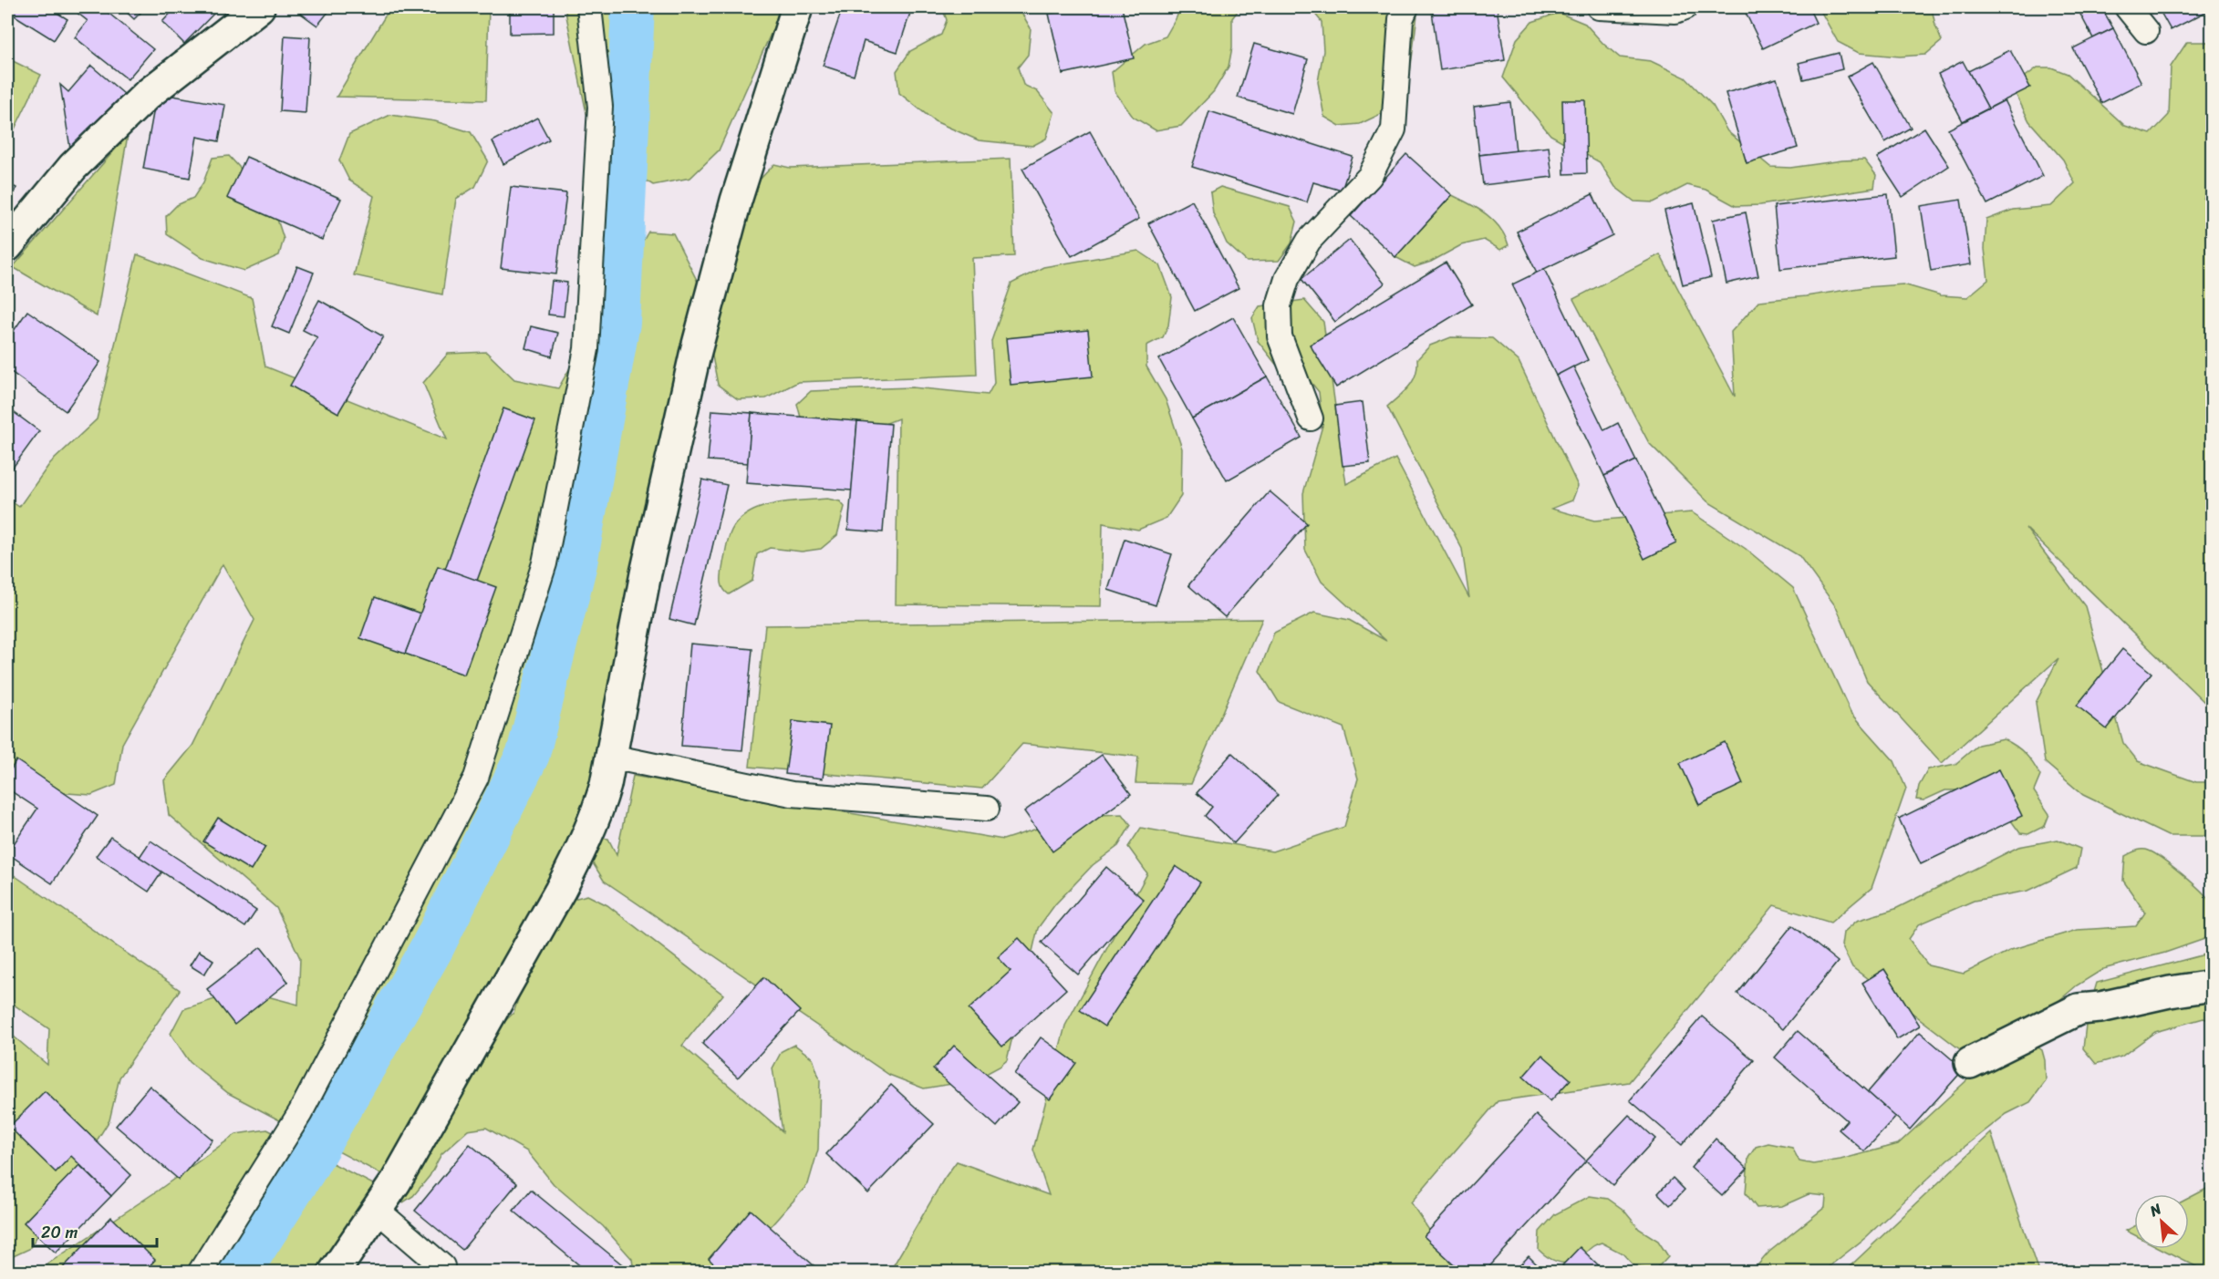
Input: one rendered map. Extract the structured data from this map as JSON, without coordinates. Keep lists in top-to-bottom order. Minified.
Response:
{"scale_bar":"20 m","north":"top left"}
